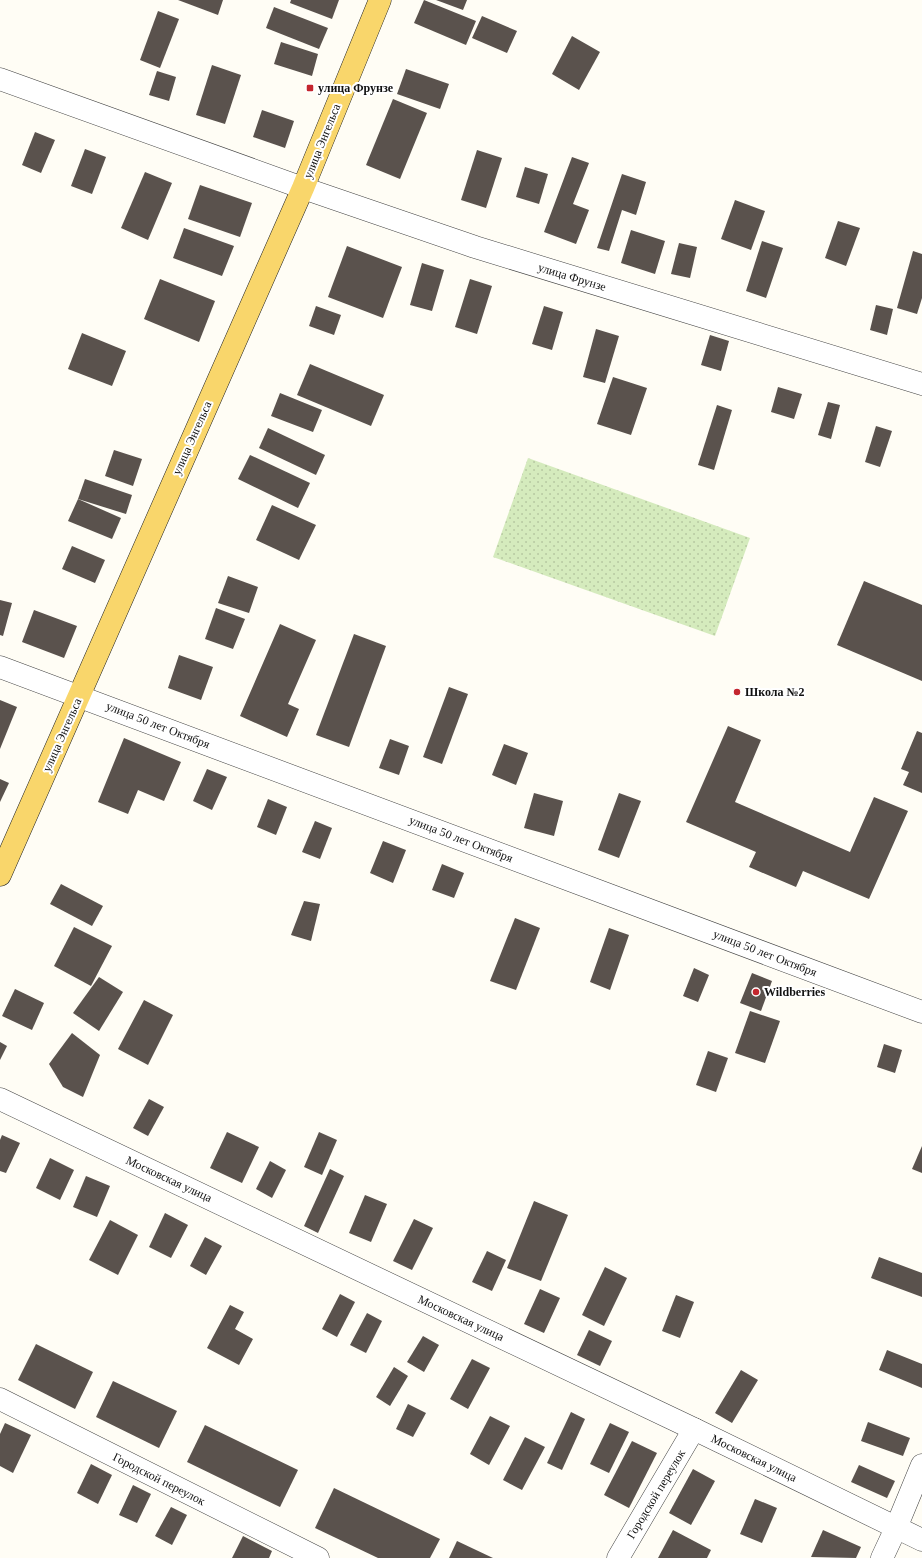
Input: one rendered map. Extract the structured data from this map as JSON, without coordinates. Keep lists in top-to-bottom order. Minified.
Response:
{"streets":{"main road":["улица Энгельса"],"street":["улица Фрунзе","улица 50 лет Октября","Московская улица","Городской переулок"]},"crossings":[["улица Энгельса","улица Фрунзе"],["улица Энгельса","улица 50 лет Октября"],["Московская улица","Городской переулок"]],"places":{"transit":["улица Фрунзе"],"other":["Школа №2","Wildberries"]}}
